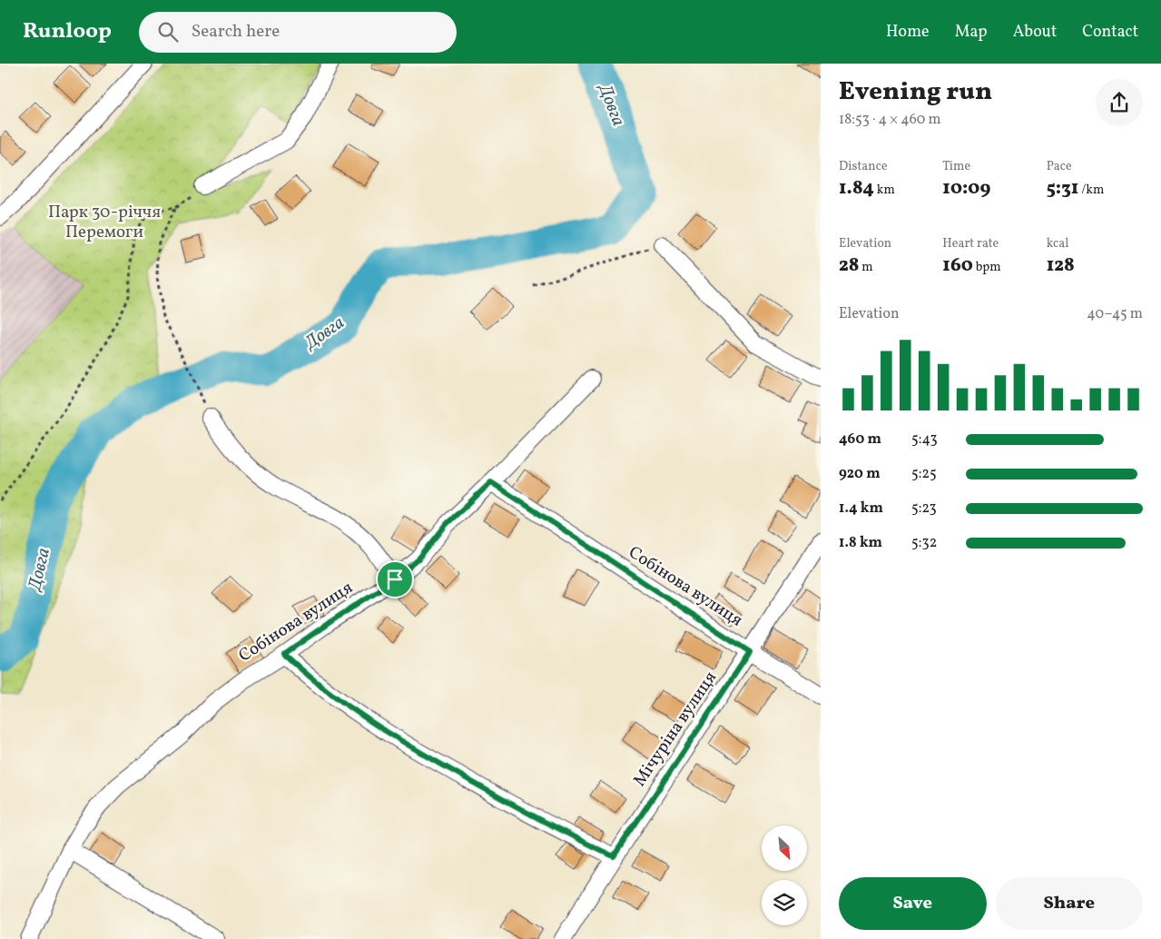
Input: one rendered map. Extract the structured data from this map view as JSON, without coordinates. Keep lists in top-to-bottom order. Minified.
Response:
{"streets":{"street":["Собінова вулиця","Мічуріна вулиця"]},"crossings":[["Собінова вулиця","Мічуріна вулиця"]],"water":["Довга"],"parks":["Парк 30-річчя Перемоги"],"north":"bottom right","page":{"header":"Runloop","search":"Search here","nav":["Home","Map","About","Contact"],"heading":["Evening run","18:53 · 4 × 460 m"],"stats":[["Distance","1.84 km"],["Time","10:09"],["Pace","5:31 /km"],["Elevation","28 m"],["Heart rate","160 bpm"],["kcal","128"]],"chart":["Elevation","40–45 m"],"list":[{"name":"460 m","note":"5:43"},{"name":"920 m","note":"5:25"},{"name":"1.4 km","note":"5:23"},{"name":"1.8 km","note":"5:32"}],"buttons":["Save","Share"]}}
